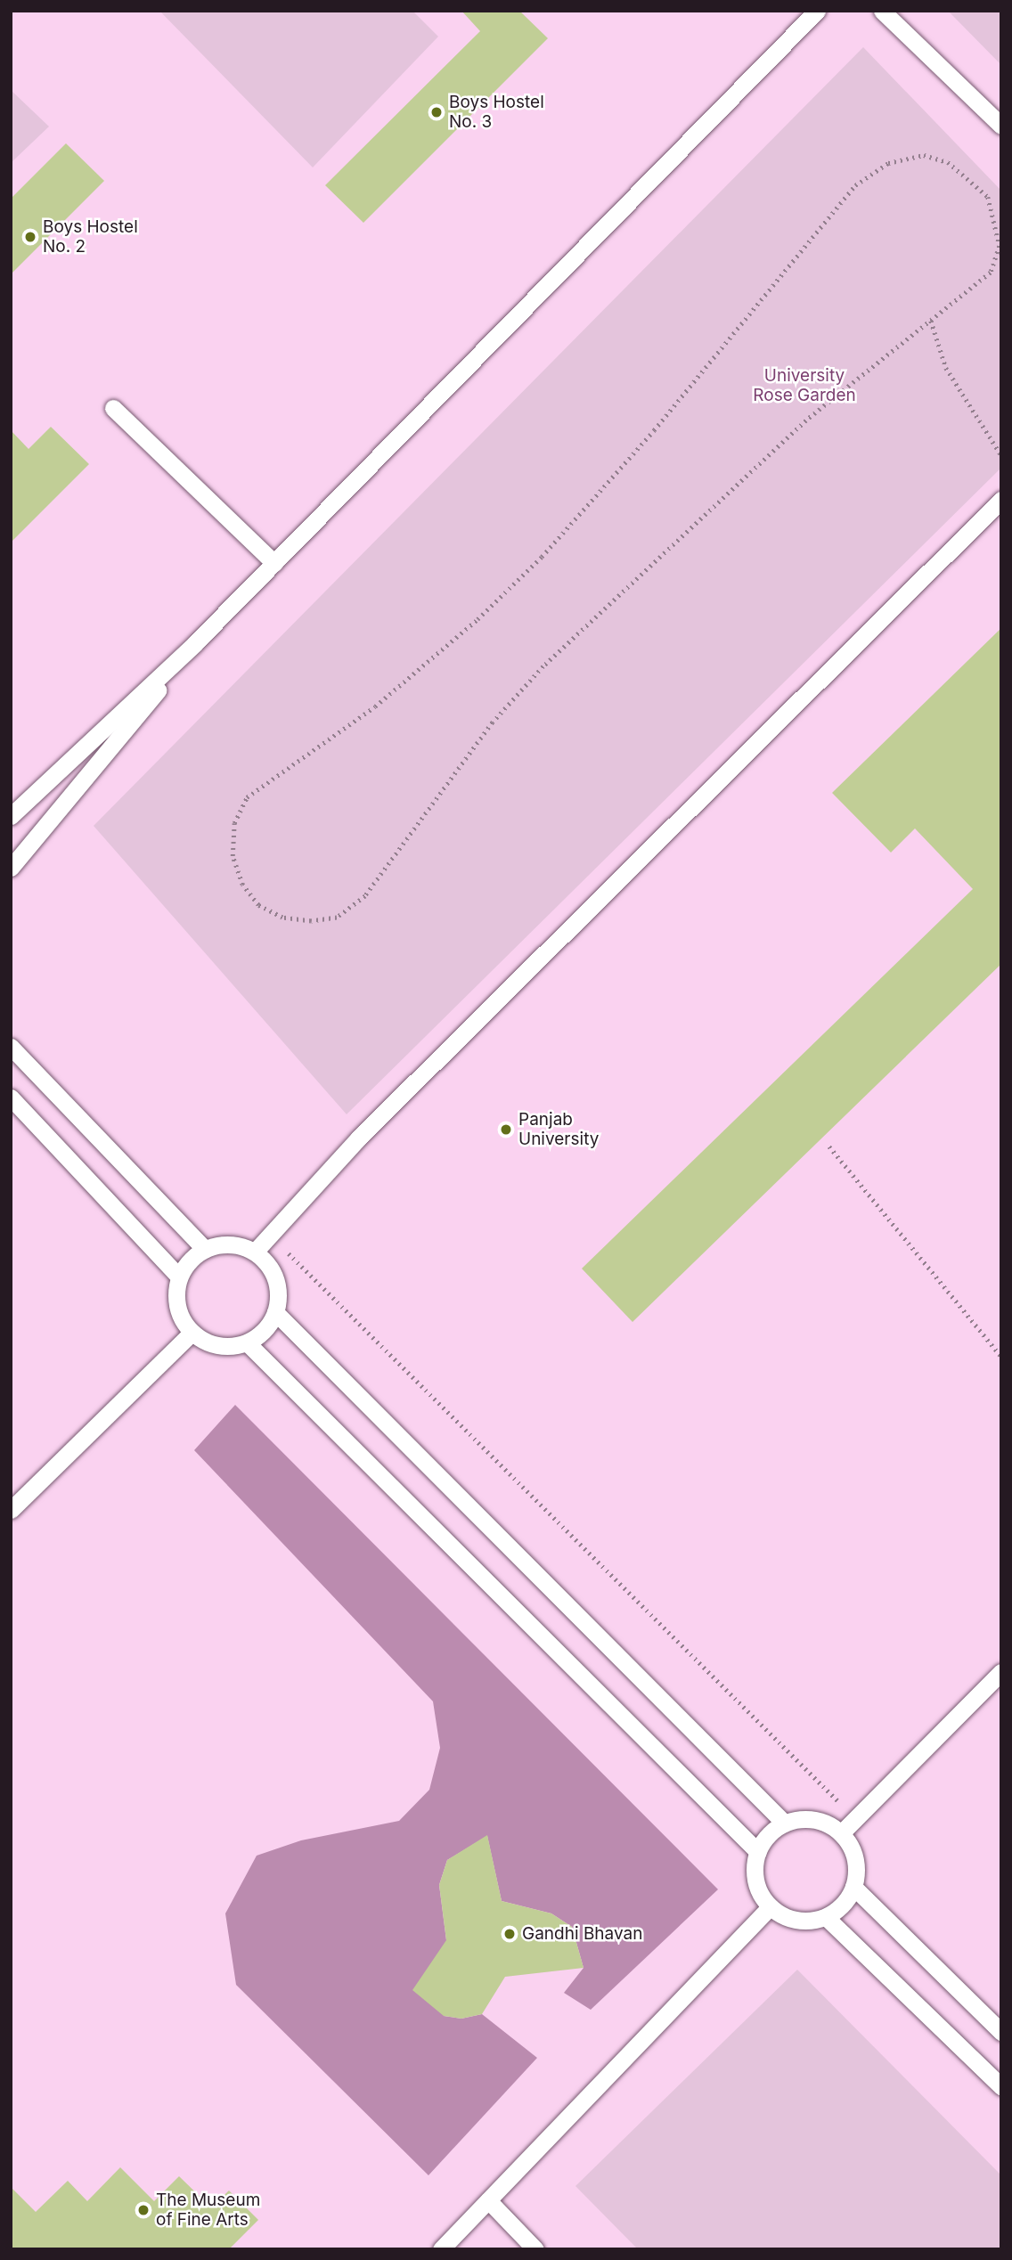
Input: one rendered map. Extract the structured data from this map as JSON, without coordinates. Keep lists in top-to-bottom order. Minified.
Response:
{"parks":["University Rose Garden"],"places":["Boys Hostel No. 3","Boys Hostel No. 2","Panjab University","Gandhi Bhavan","The Museum of Fine Arts"]}
